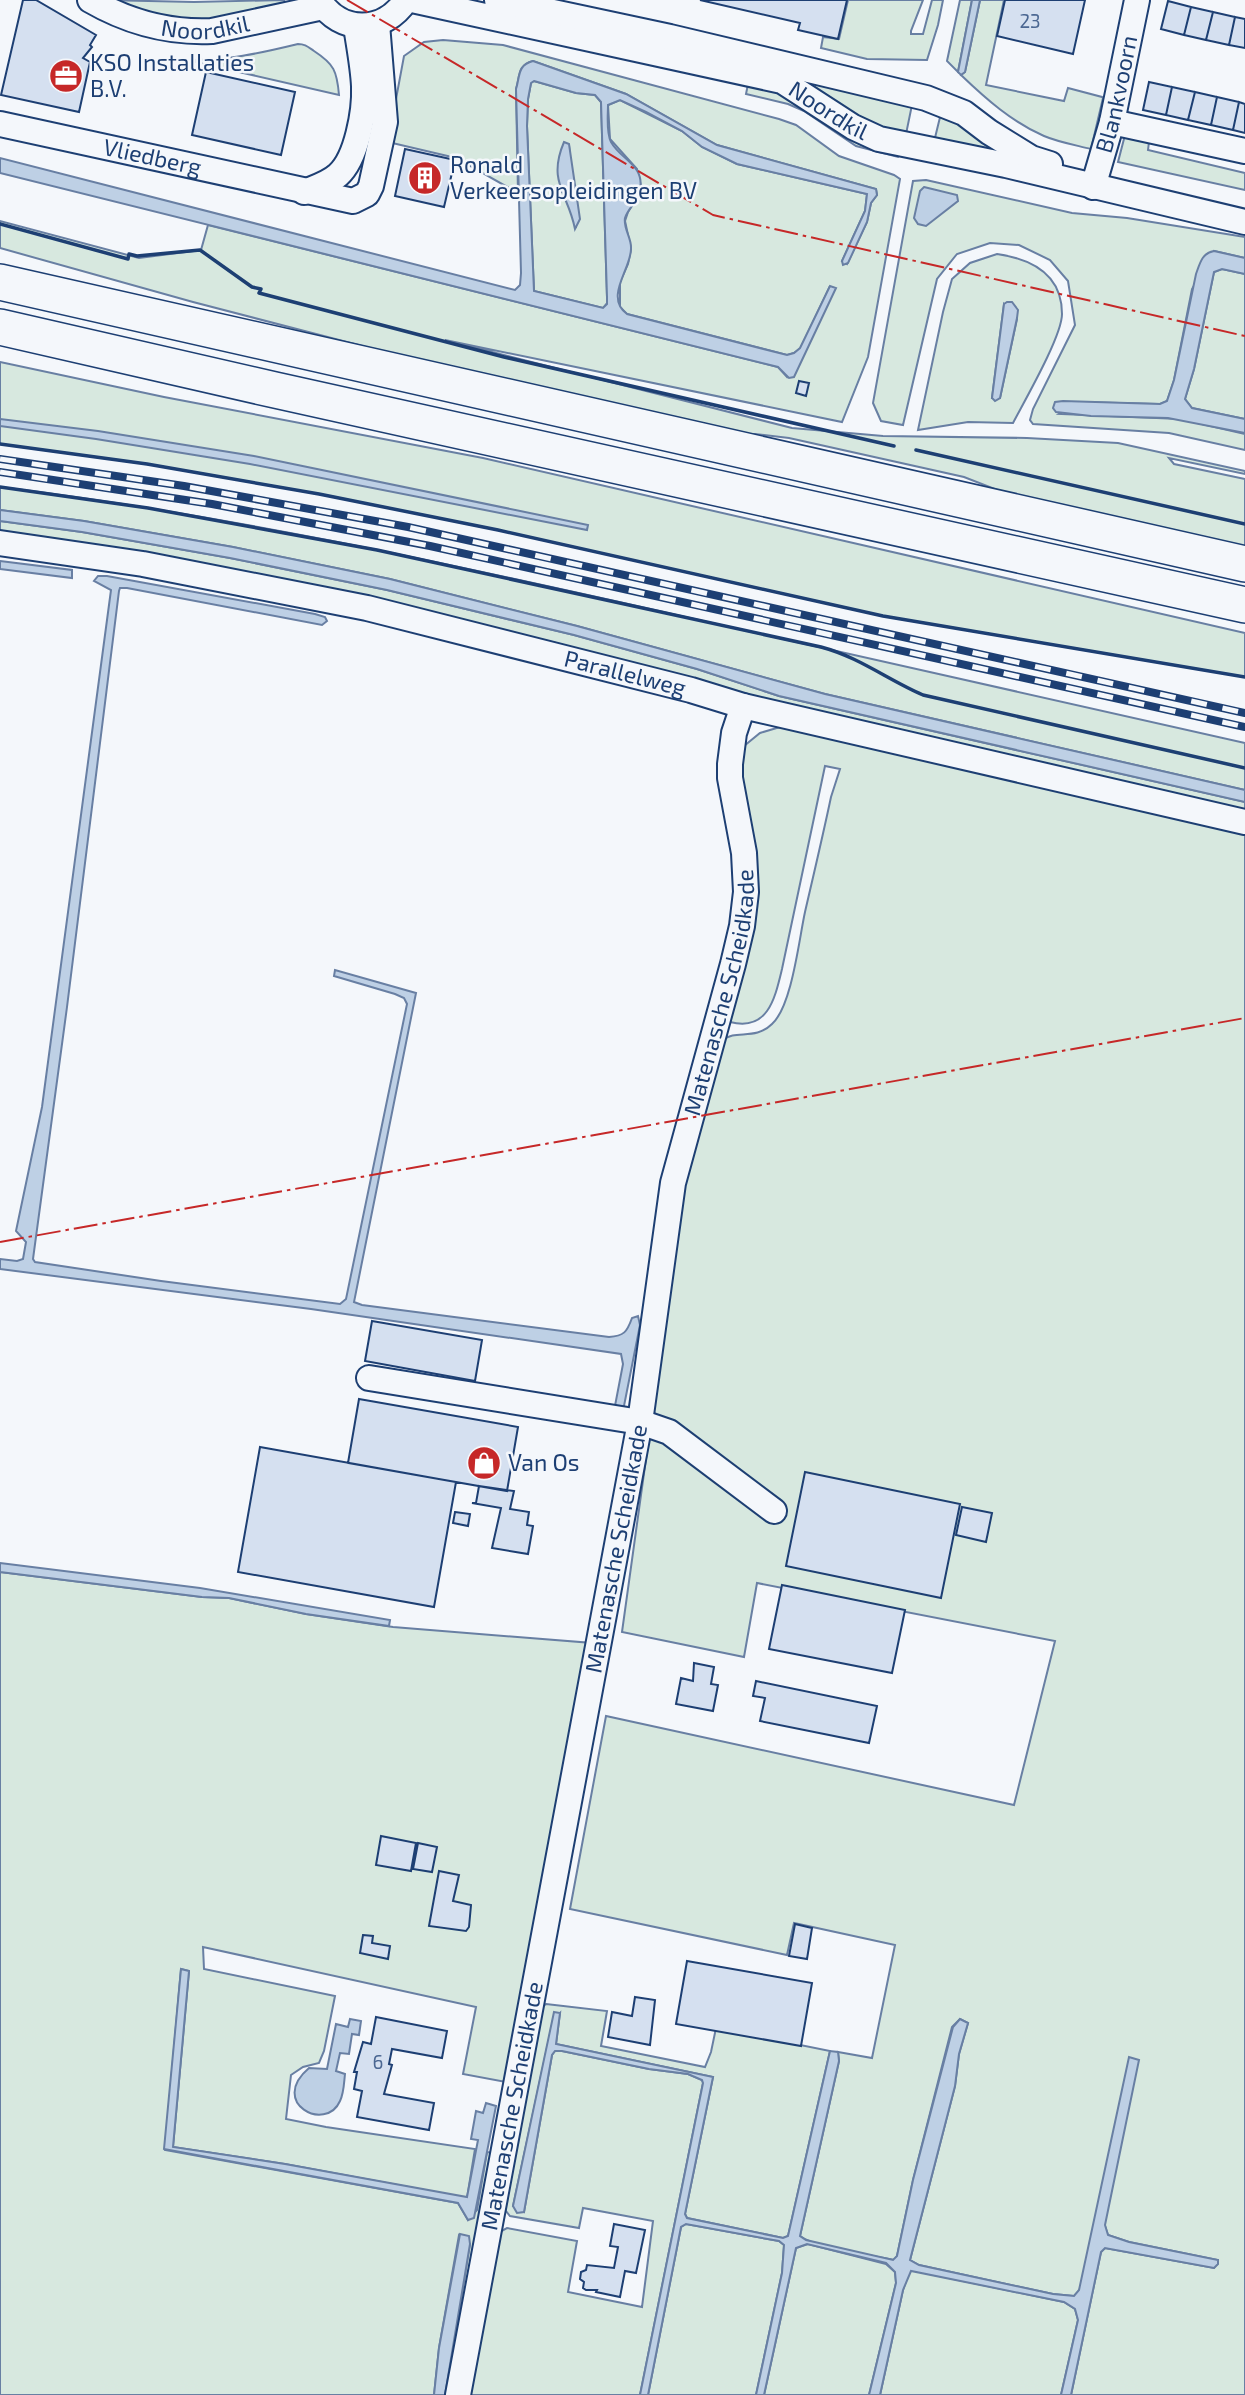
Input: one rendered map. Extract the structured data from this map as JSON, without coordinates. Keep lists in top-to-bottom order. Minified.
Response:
{"streets":{"street":["Noordkil","Blankvoorn","Vliedberg","Parallelweg","Matenasche Scheidkade"]},"crossings":[["Noordkil","Blankvoorn"],["Parallelweg","Matenasche Scheidkade"]],"places":{"office":["KSO Installaties B.V."],"building":["Ronald Verkeersopleidingen BV"],"shop":["Van Os"]},"house_numbers":["23","6"]}
